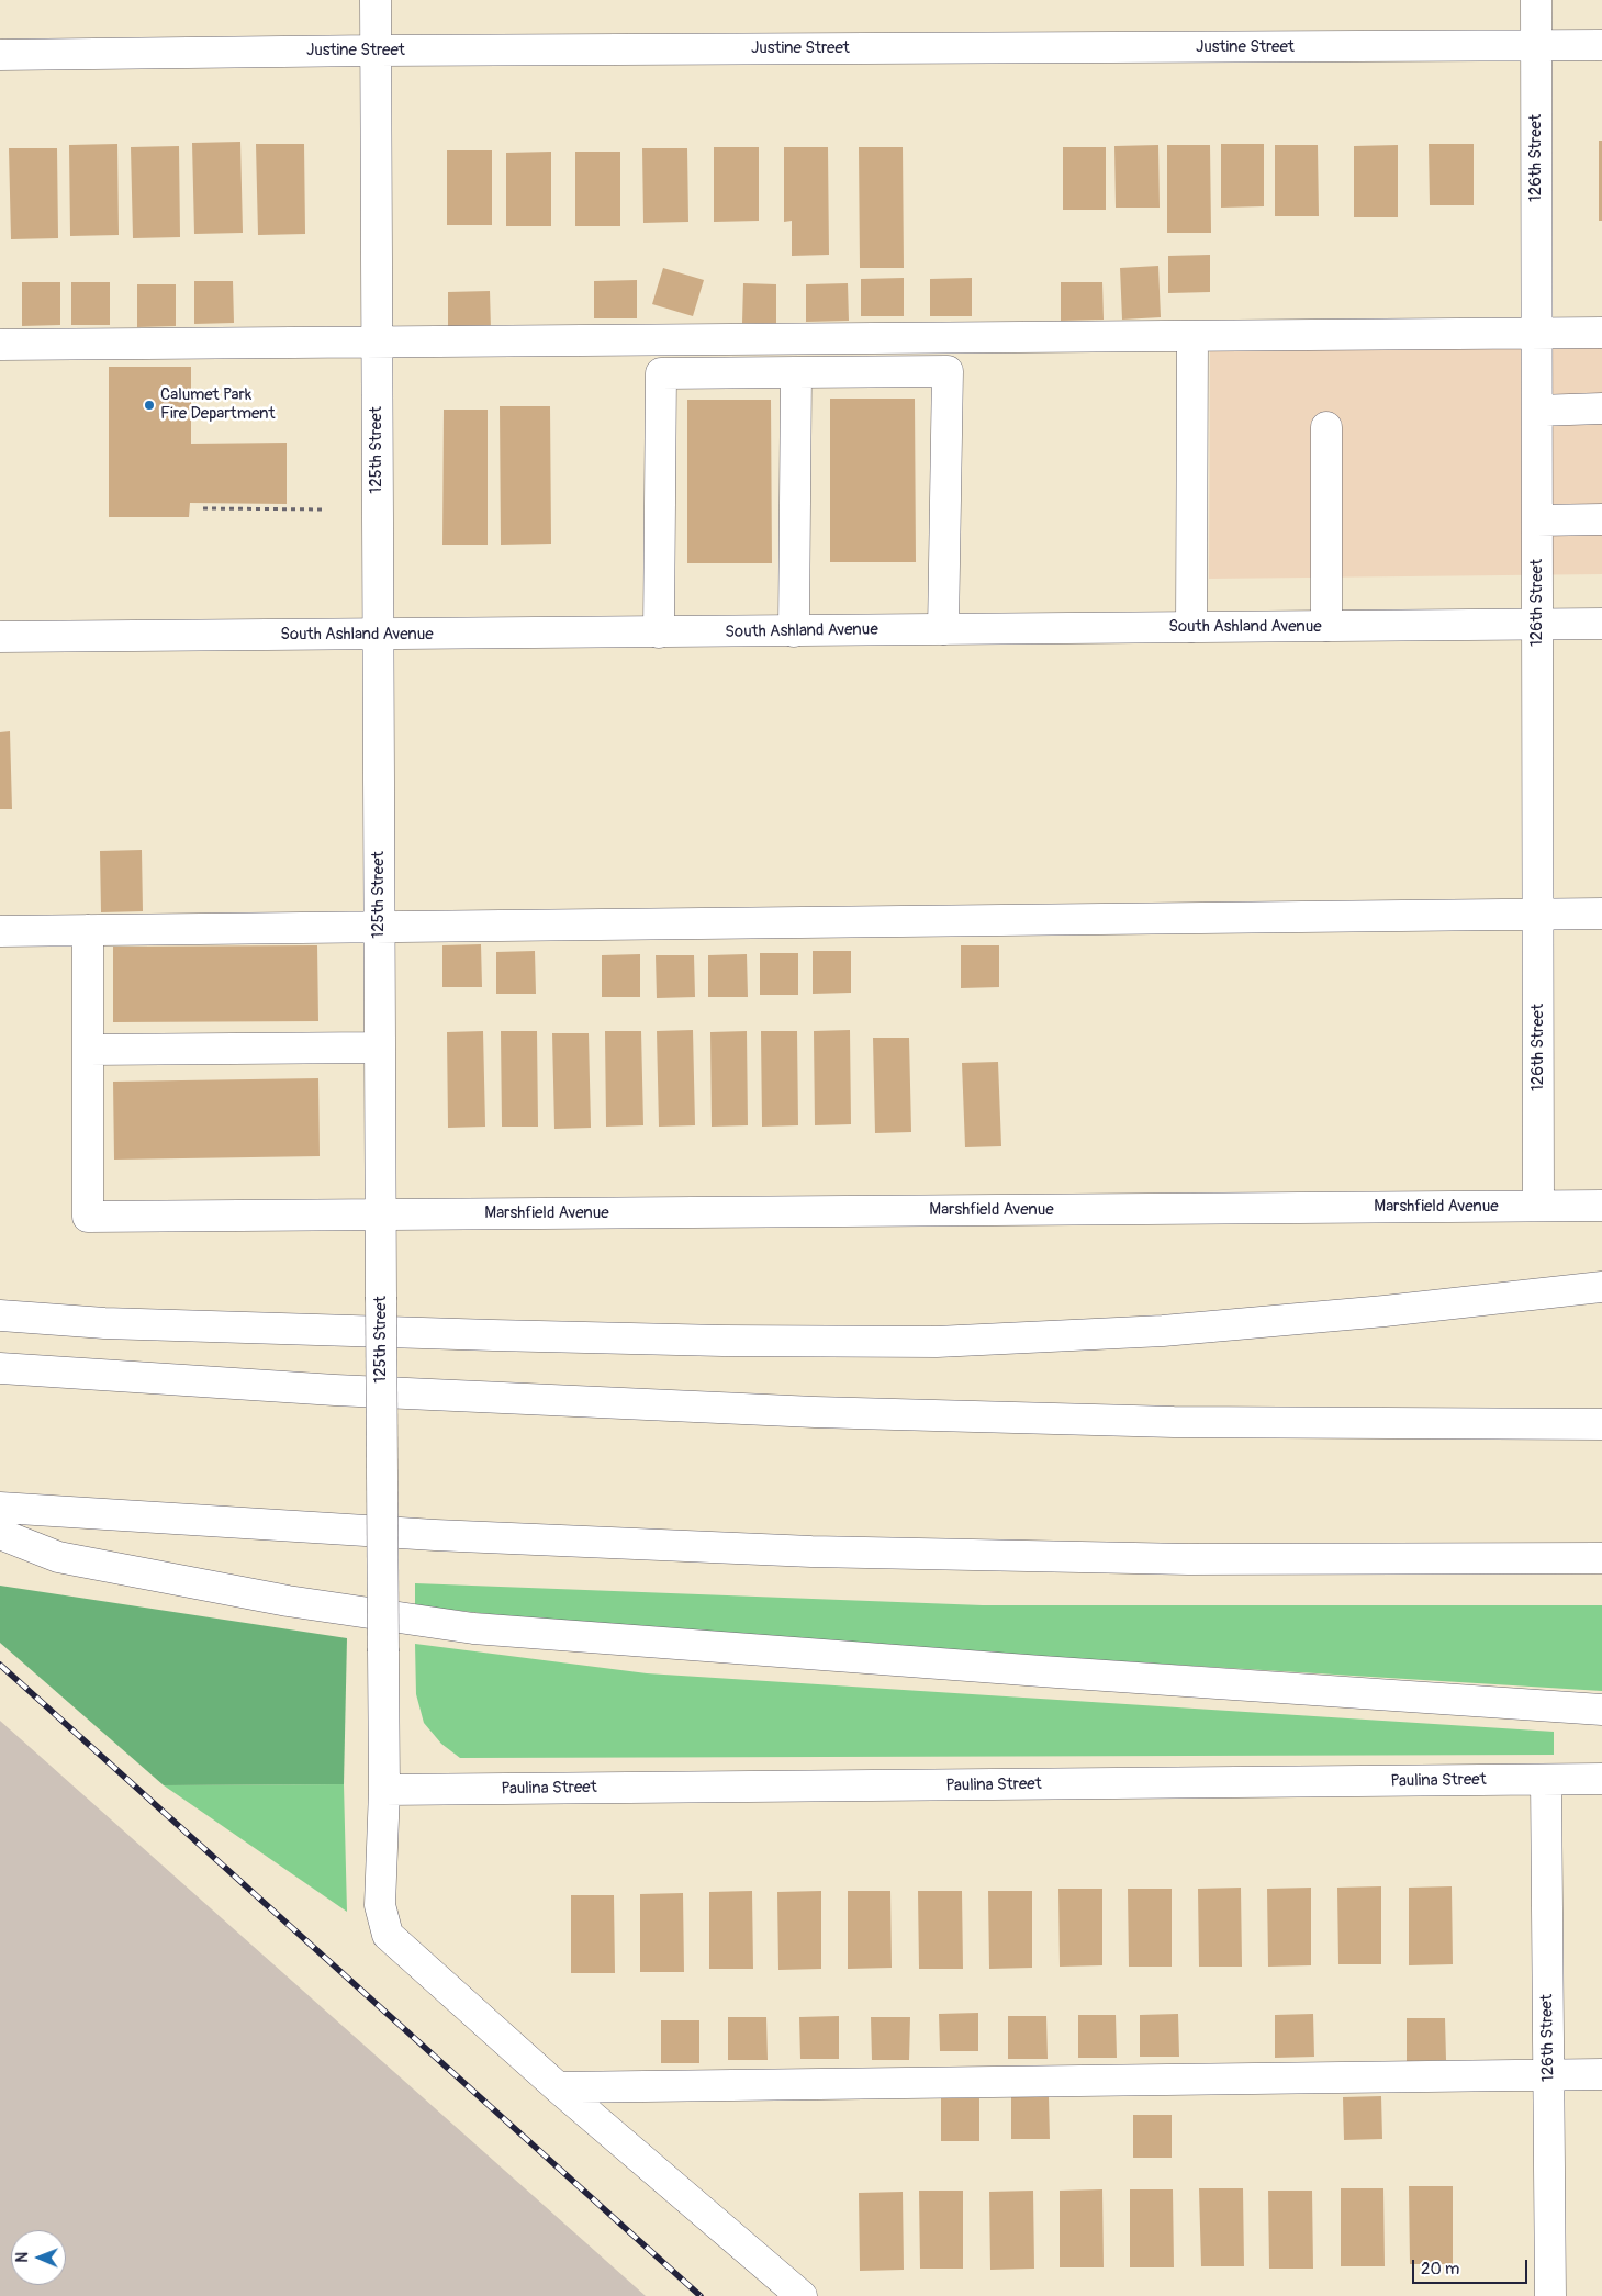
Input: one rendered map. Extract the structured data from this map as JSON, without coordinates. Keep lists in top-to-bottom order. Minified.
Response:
{"streets":{"main road":["Justine Street","126th Street","125th Street","South Ashland Avenue","Marshfield Avenue","Paulina Street"]},"crossings":[["Justine Street","126th Street"],["Justine Street","125th Street"],["126th Street","South Ashland Avenue"],["126th Street","Marshfield Avenue"],["126th Street","Paulina Street"],["125th Street","South Ashland Avenue"],["125th Street","Marshfield Avenue"],["125th Street","Paulina Street"]],"places":["Calumet Park Fire Department"],"scale_bar":"20 m","north":"left"}
